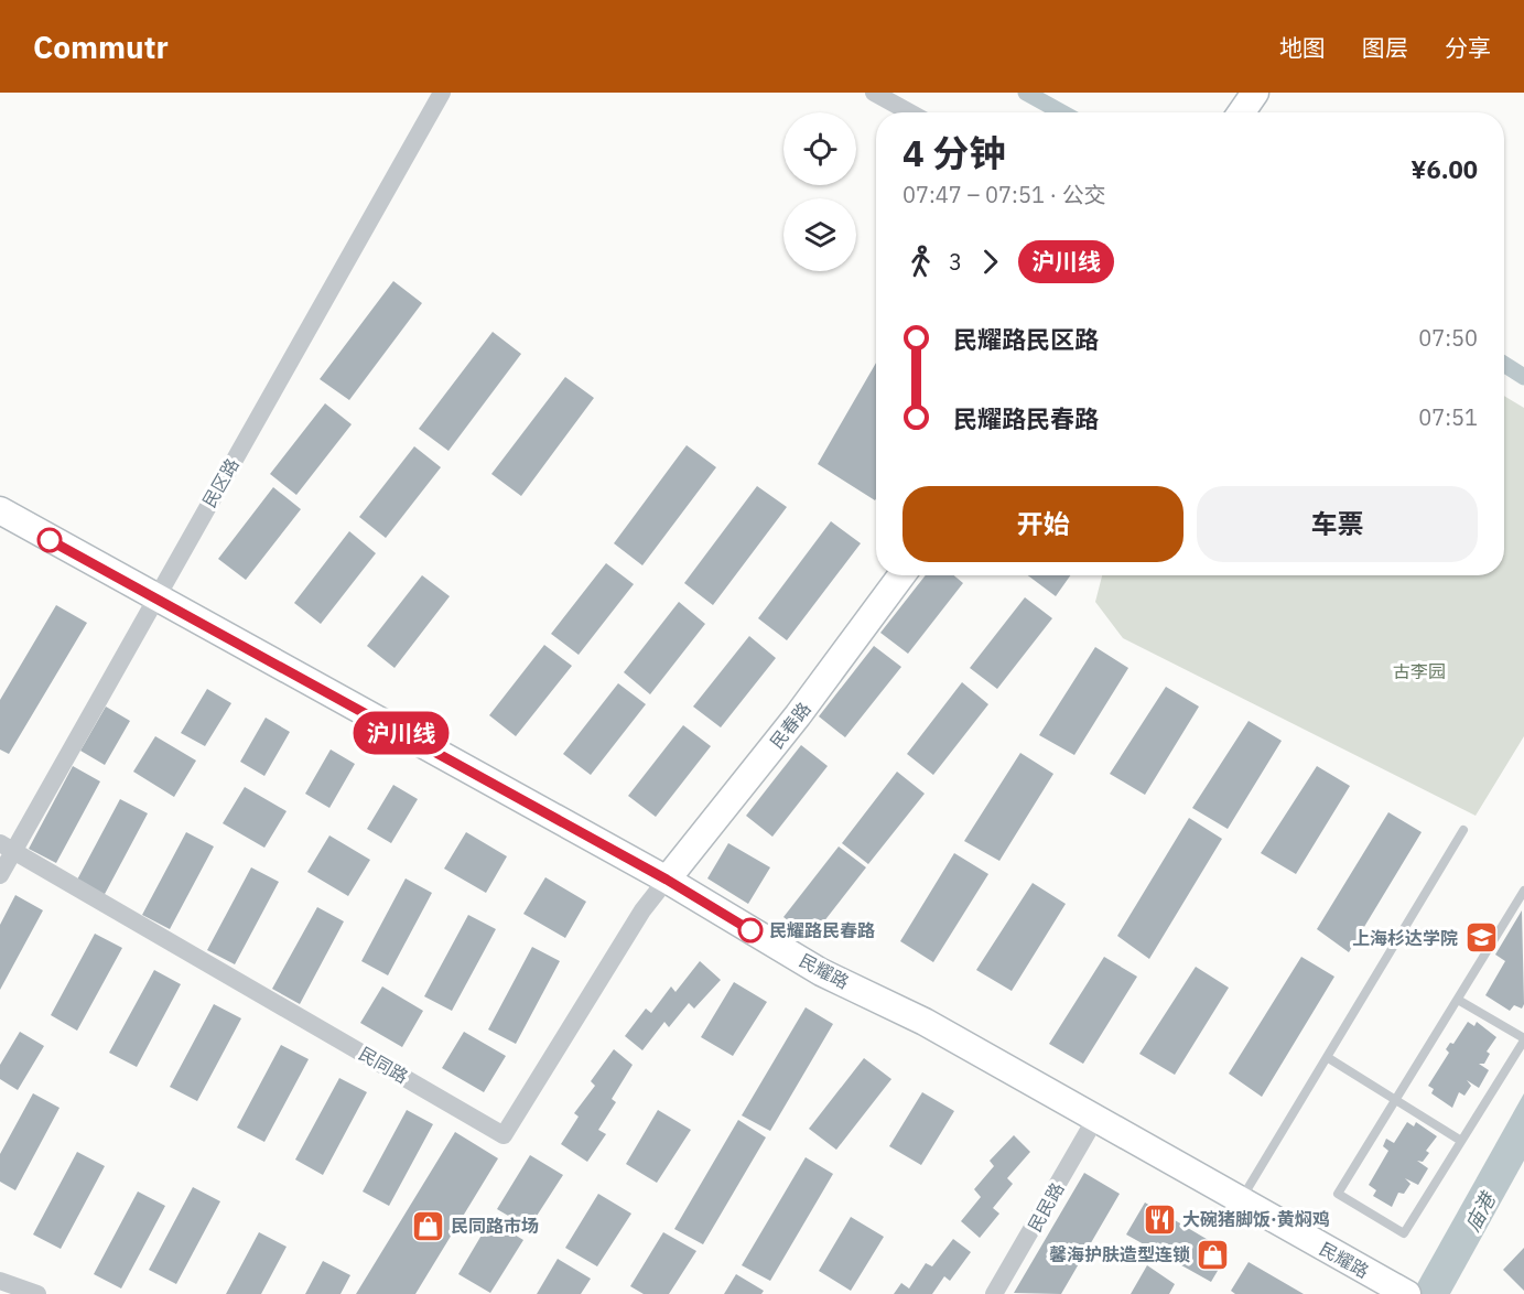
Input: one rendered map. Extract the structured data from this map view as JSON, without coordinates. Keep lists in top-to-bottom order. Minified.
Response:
{"streets":{"street":["民区路","民春路","民耀路","民同路","民民路"]},"crossings":[["民区路","民耀路"],["民区路","民同路"],["民春路","民耀路"],["民春路","民同路"],["民耀路","民同路"],["民耀路","民民路"]],"water":["庙港"],"parks":["古李园"],"places":{"other":["民耀路民春路"],"school or university":["上海杉达学院"],"restaurant":["大碗猪脚饭·黄焖鸡"],"shop":["民同路市场","馨海护肤造型连锁"]},"lines":["bus line 沪川线"],"page":{"header":"Commutr","nav":["地图","图层","分享"],"on_map":"沪川线","heading":["4 分钟","07:47 – 07:51 · 公交","¥6.00"],"legs":["3","沪川线"],"list":[{"name":"民耀路民区路","value":"07:50"},{"name":"民耀路民春路","value":"07:51"}],"buttons":["开始","车票"]}}
